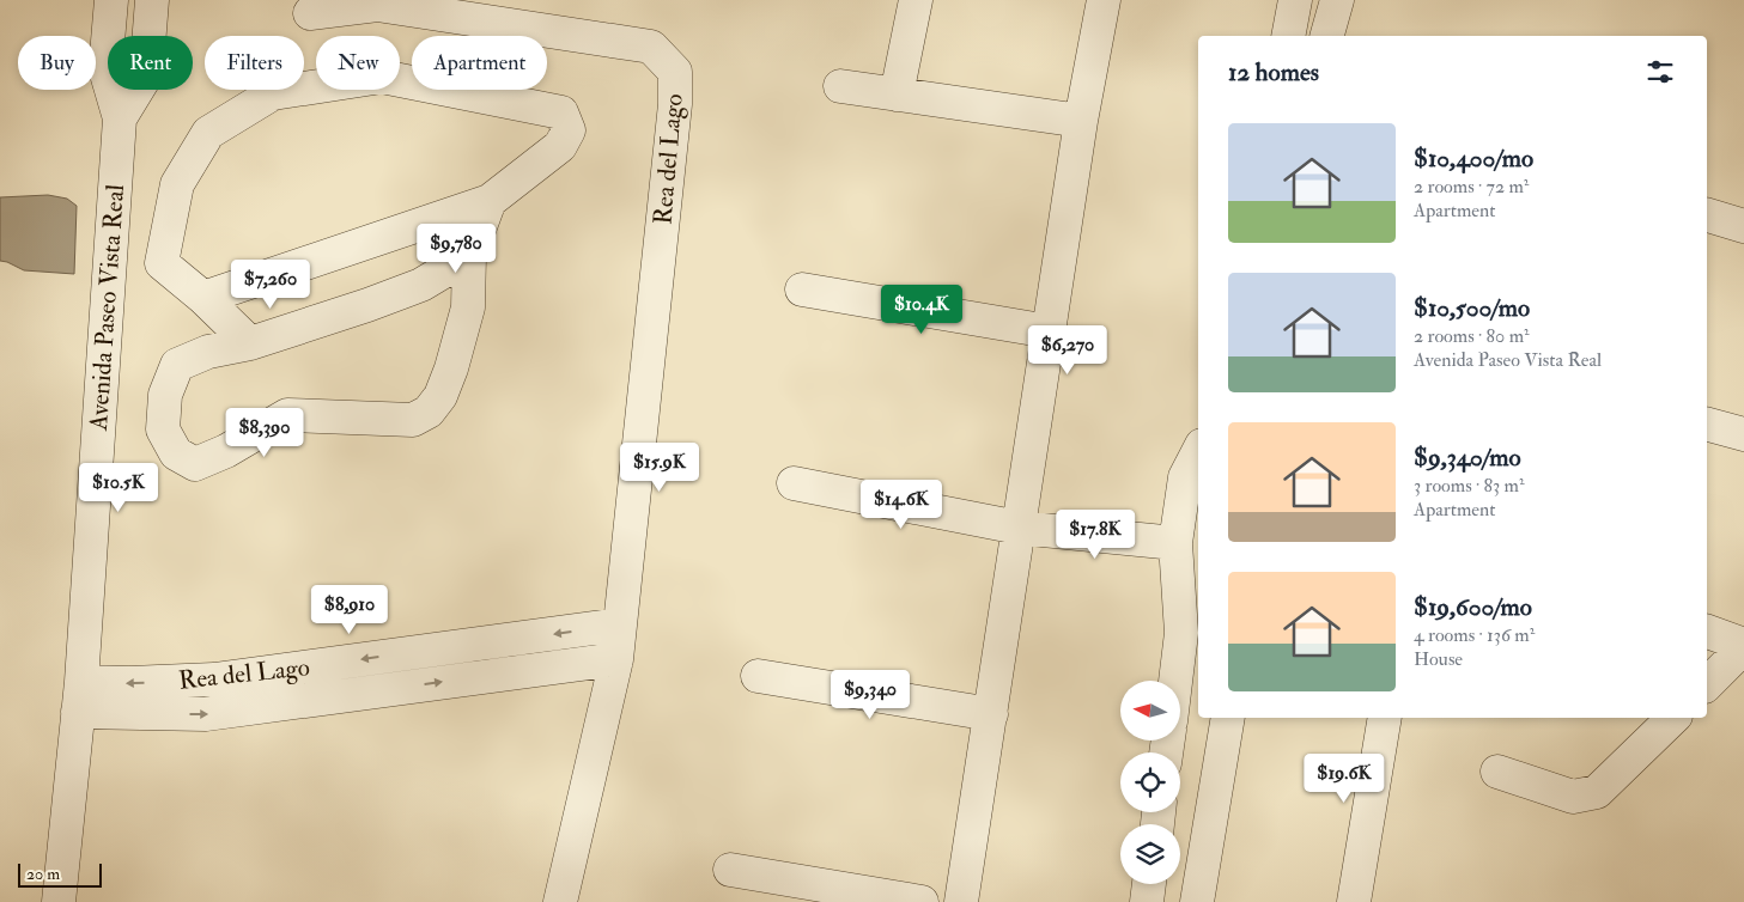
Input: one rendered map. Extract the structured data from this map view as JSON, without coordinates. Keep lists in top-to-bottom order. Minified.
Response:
{"streets":{"street":["Rea del Lago","Avenida Paseo Vista Real"]},"crossings":[["Rea del Lago","Avenida Paseo Vista Real"]],"scale_bar":"20 m","north":"left","page":{"chip":["Buy","Rent","Filters","New","Apartment"],"heading":"12 homes","list":[{"name":"$10,400/mo","note":"2 rooms · 72 m² · Apartment"},{"name":"$10,500/mo","note":"2 rooms · 80 m² · Avenida Paseo Vista Real"},{"name":"$9,340/mo","note":"3 rooms · 83 m² · Apartment"},{"name":"$19,600/mo","note":"4 rooms · 136 m² · House"}],"price":["$9,780","$7,260","$10.4K","$6,270","$8,390","$15.9K","$10.5K","$14.6K","$17.8K","$8,910","$9,340","$19.6K"],"scale":"20 m"}}
